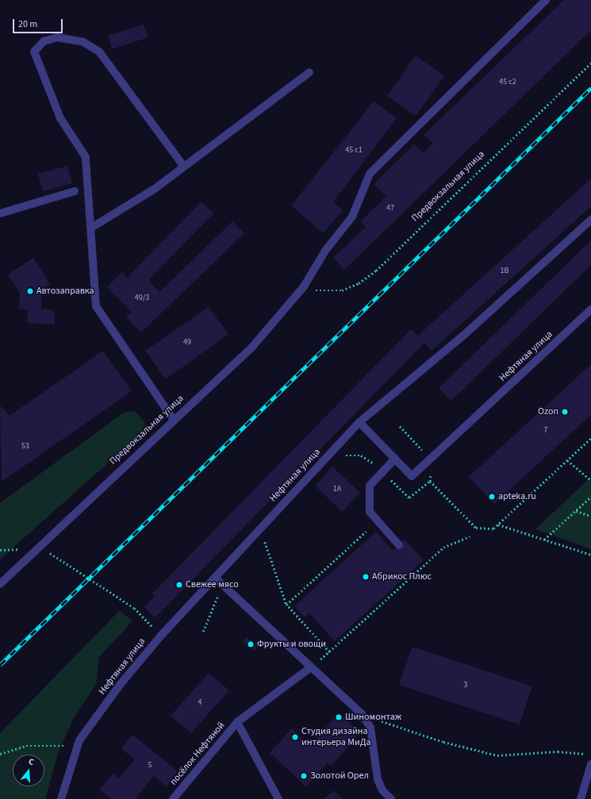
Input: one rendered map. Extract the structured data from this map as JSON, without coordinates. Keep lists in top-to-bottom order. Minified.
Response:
{"streets":{"street":["Предвокзальная улица","Нефтяная улица","посёлок Нефтяной"]},"places":["Автозаправка","Ozon","apteka.ru","Абрикос Плюс","Свежее мясо","Фрукты и овощи","Шиномонтаж","Студия дизайна интерьера МиДа","Золотой Орел"],"house_numbers":["45 с2","45 с1","47","1В","49/3","49","7","53","1А","3","4","5"],"scale_bar":"20 m","north":"top"}
